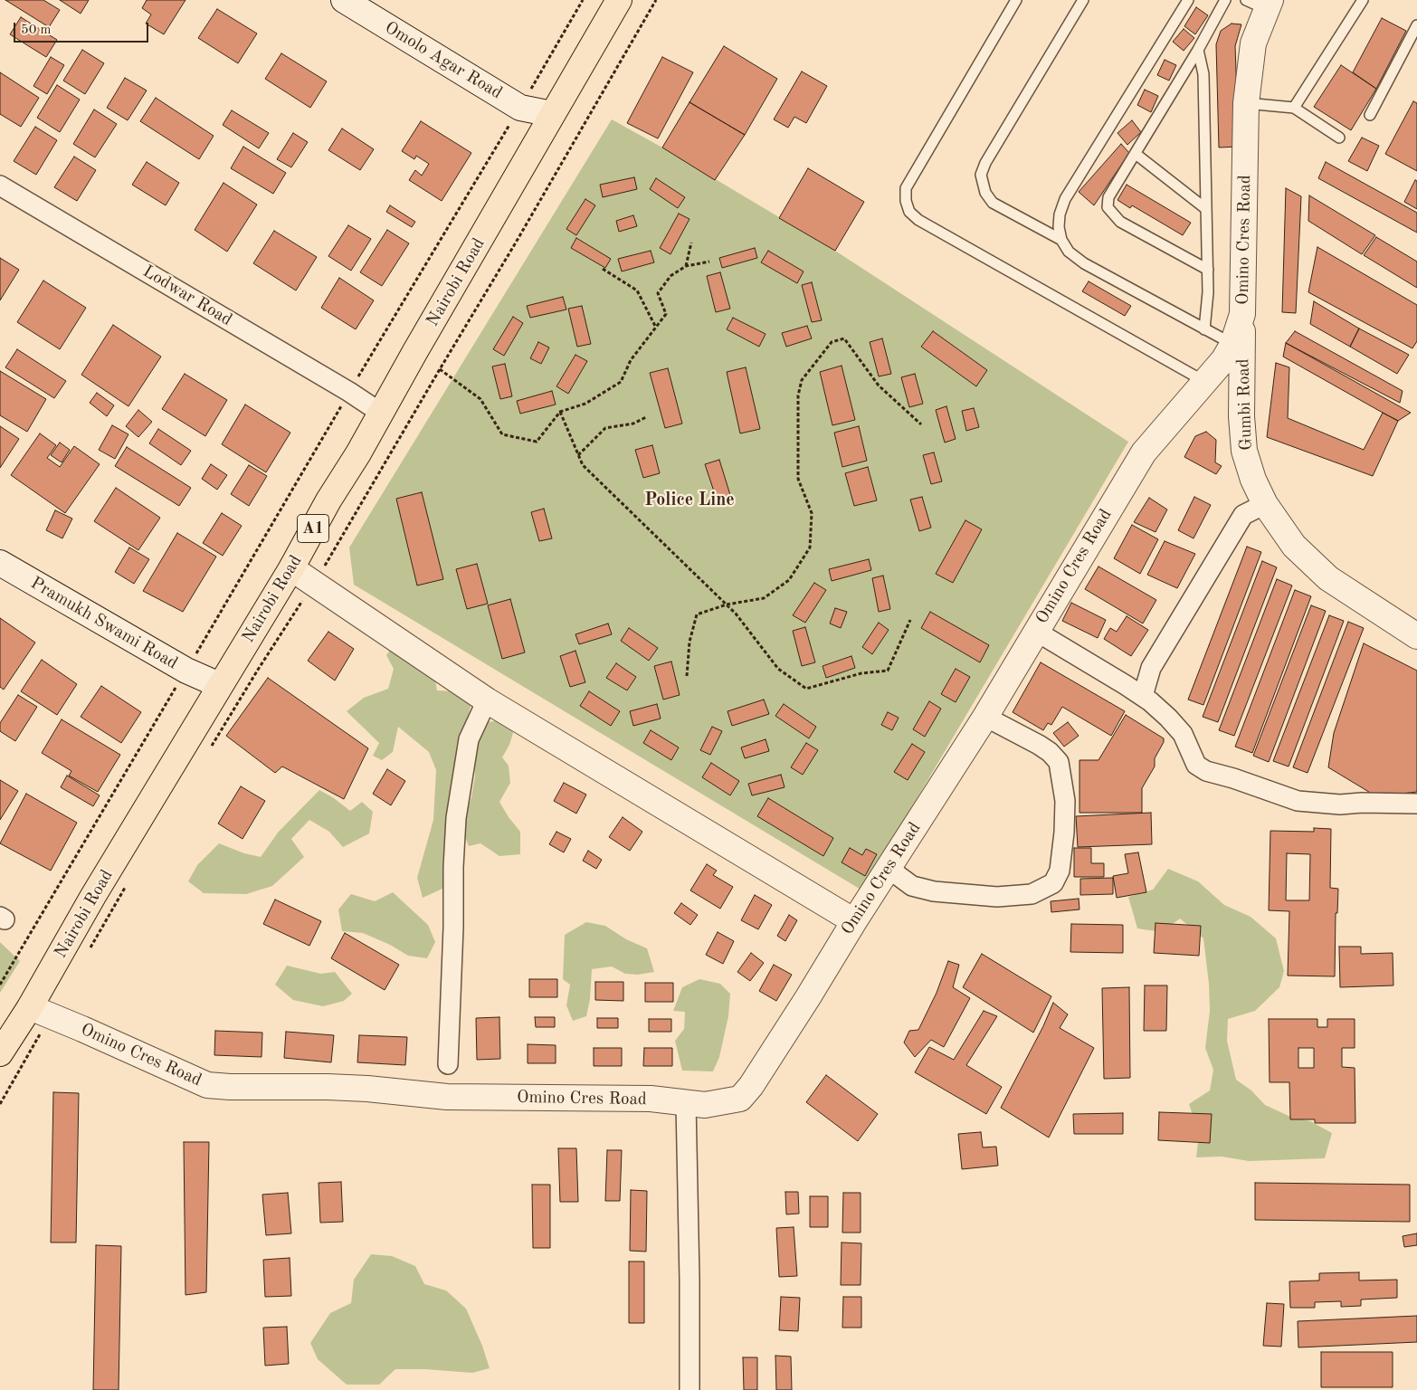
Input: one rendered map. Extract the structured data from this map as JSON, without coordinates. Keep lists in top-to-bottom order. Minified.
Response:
{"streets":{"highway":["Nairobi Road","A1"],"street":["Omolo Agar Road","Omino Cres Road","Lodwar Road","Gumbi Road","Pramukh Swami Road"]},"crossings":[["Omolo Agar Road","Nairobi Road"],["Omino Cres Road","Nairobi Road"],["Omino Cres Road","Gumbi Road"],["Nairobi Road","Lodwar Road"],["Nairobi Road","Pramukh Swami Road"]],"districts":["Police Line"],"scale_bar":"50 m"}
